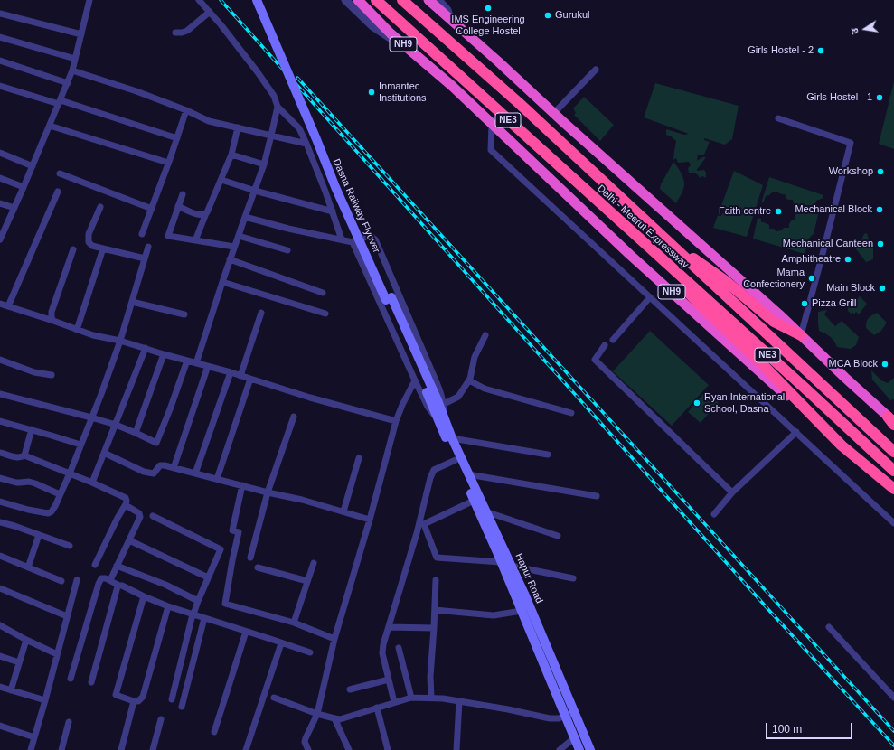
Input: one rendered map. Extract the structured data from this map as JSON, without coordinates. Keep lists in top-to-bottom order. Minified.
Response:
{"streets":{"highway":["NH9","NE3","Delhi - Meerut Expressway"],"main road":["Dasna Railway Flyover","Hapur Road"]},"crossings":[["Dasna Railway Flyover","Hapur Road"]],"places":["IMS Engineering College Hostel","Gurukul","Girls Hostel - 2","Inmantec Institutions","Girls Hostel - 1","Workshop","Mechanical Block","Faith centre","Mechanical Canteen","Amphitheatre","Mama Confectionery","Main Block","Pizza Grill","MCA Block","Ryan International School, Dasna"],"scale_bar":"100 m","north":"left"}
